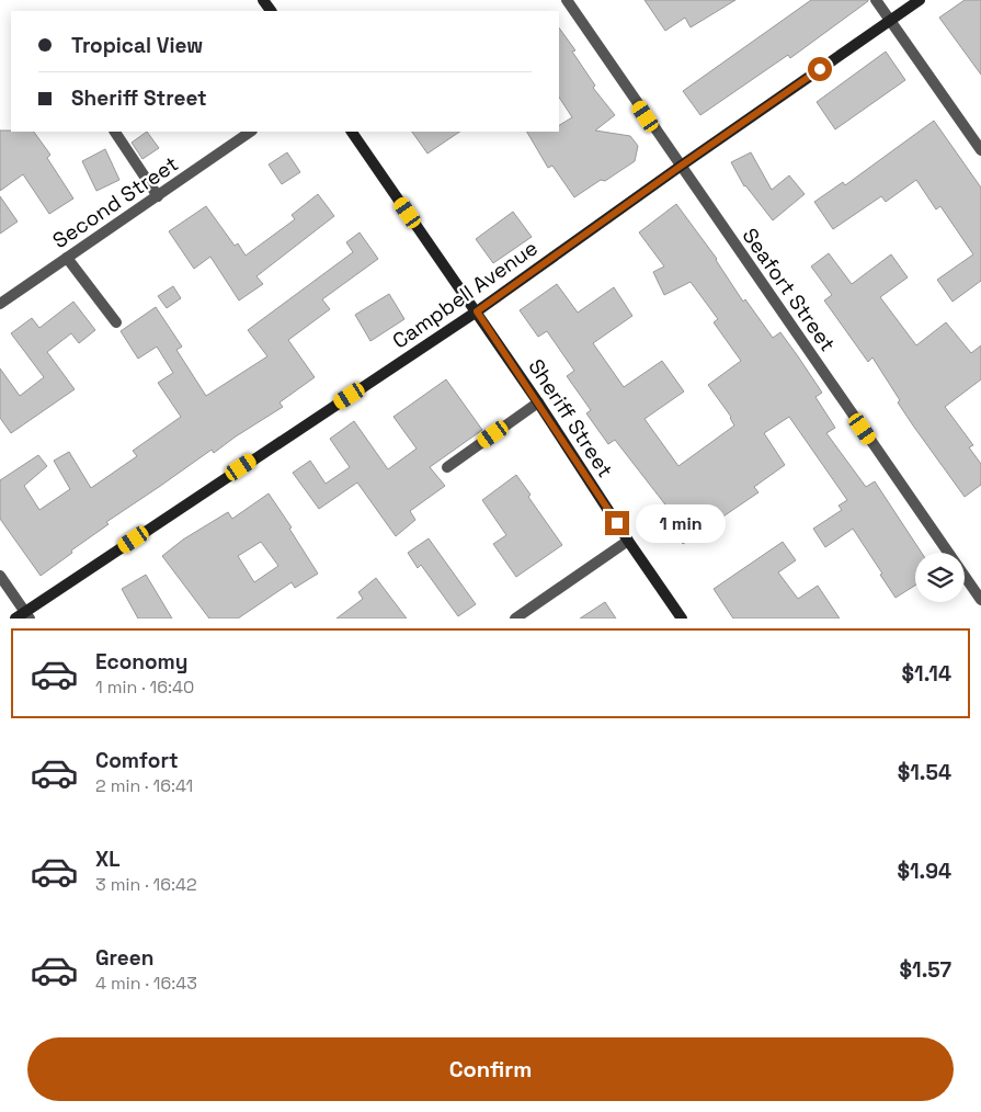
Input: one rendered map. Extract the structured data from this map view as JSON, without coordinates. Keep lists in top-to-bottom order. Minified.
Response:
{"streets":{"street":["Second Street","Seafort Street","Campbell Avenue","Sheriff Street"]},"crossings":[["Seafort Street","Campbell Avenue"],["Campbell Avenue","Sheriff Street"]],"page":{"banner":["Tropical View","Sheriff Street"],"bubble":"1 min","list":[{"name":"Economy","note":"1 min · 16:40","value":"$1.14"},{"name":"Comfort","note":"2 min · 16:41","value":"$1.54"},{"name":"XL","note":"3 min · 16:42","value":"$1.94"},{"name":"Green","note":"4 min · 16:43","value":"$1.57"}],"buttons":"Confirm"}}
